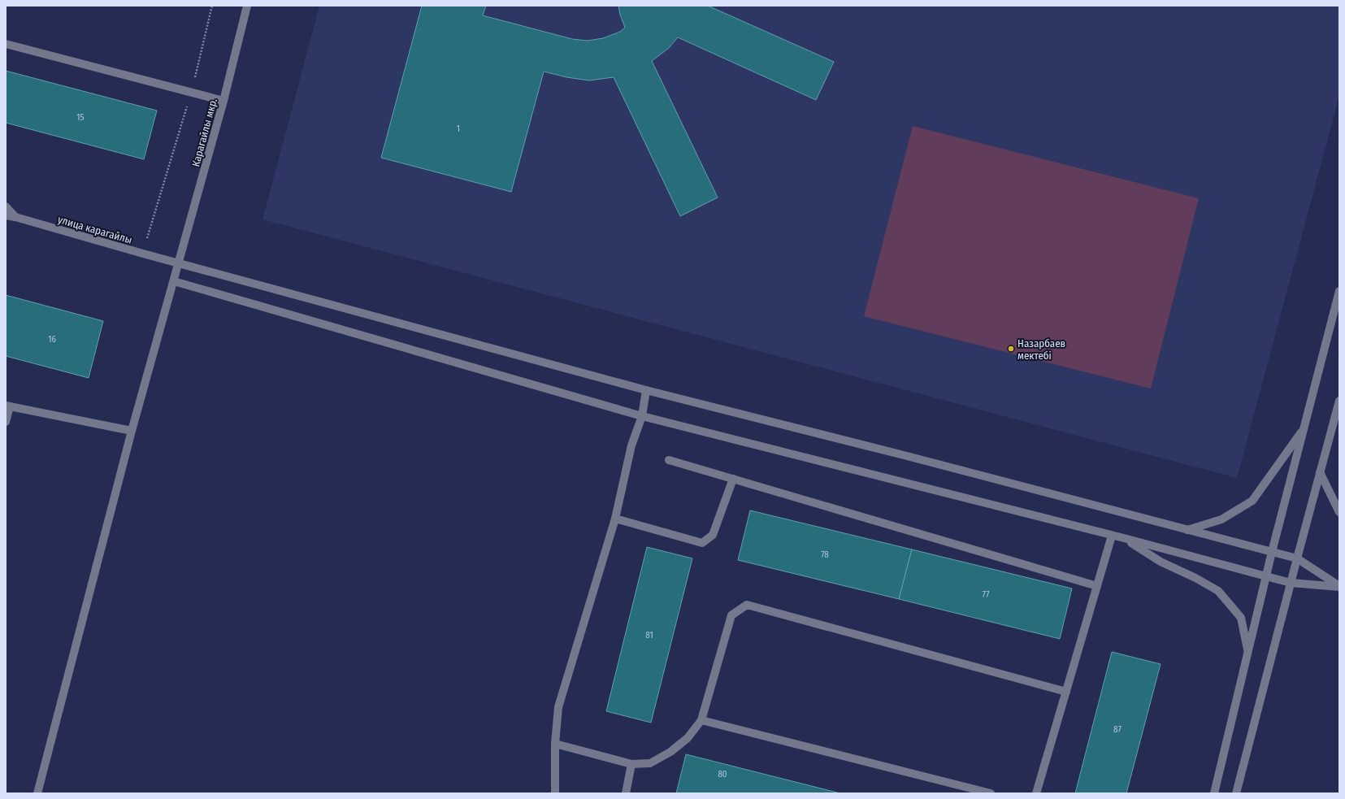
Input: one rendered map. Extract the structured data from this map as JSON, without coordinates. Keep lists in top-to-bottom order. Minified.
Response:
{"streets":{"street":["Карагайлы мкр.","улица карагайлы"]},"crossings":[["Карагайлы мкр.","улица карагайлы"]],"places":["Назарбаев мектебі"],"house_numbers":["15","1","16","78","77","81","87","80"]}
